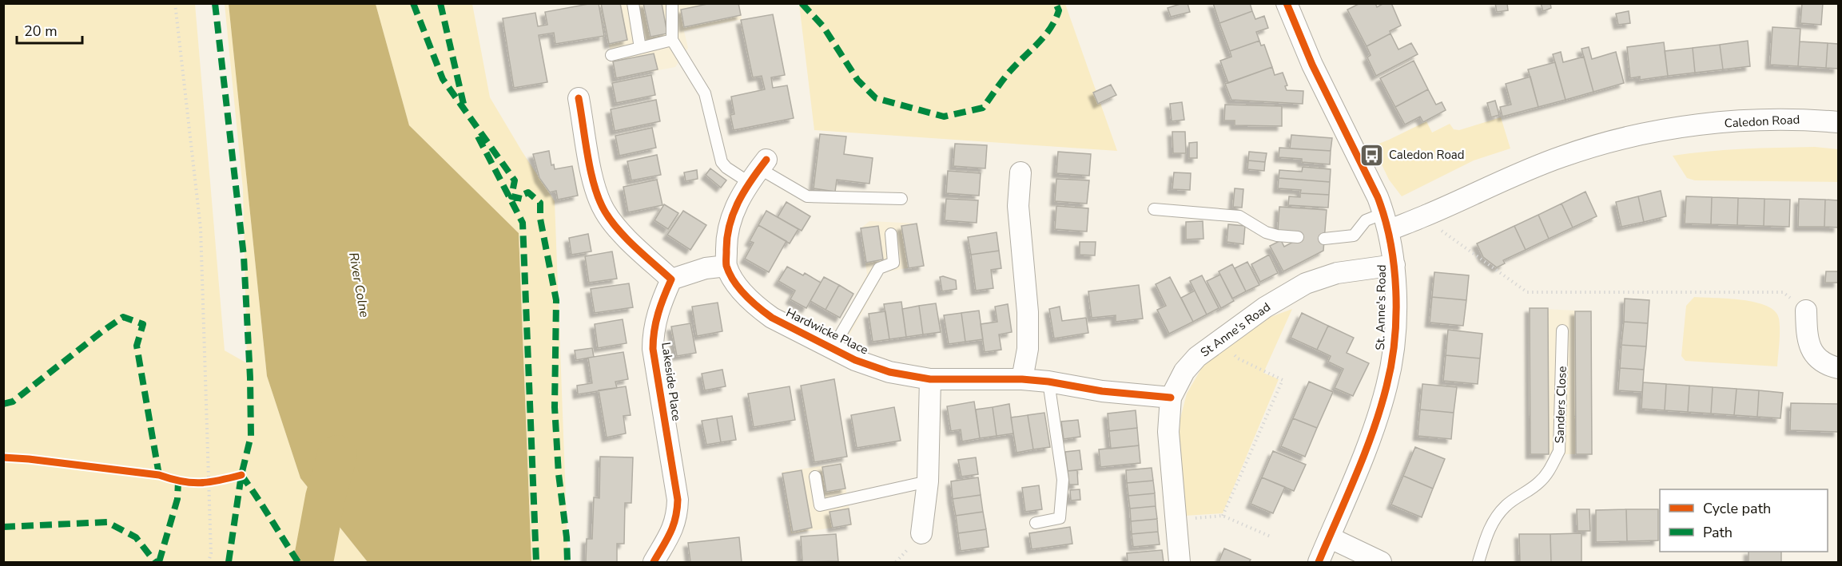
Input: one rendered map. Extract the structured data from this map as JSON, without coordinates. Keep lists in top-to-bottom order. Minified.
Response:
{"streets":{"street":["Caledon Road","St. Anne's Road","St Anne's Road","Hardwicke Place","Lakeside Place"],"lane":["Sanders Close"]},"crossings":[["Caledon Road","St. Anne's Road"],["St. Anne's Road","St Anne's Road"],["St Anne's Road","Hardwicke Place"]],"water":["River Colne"],"places":{"bus stop":["Caledon Road"]},"legend":["Cycle path","Path"],"scale_bar":"20 m"}
